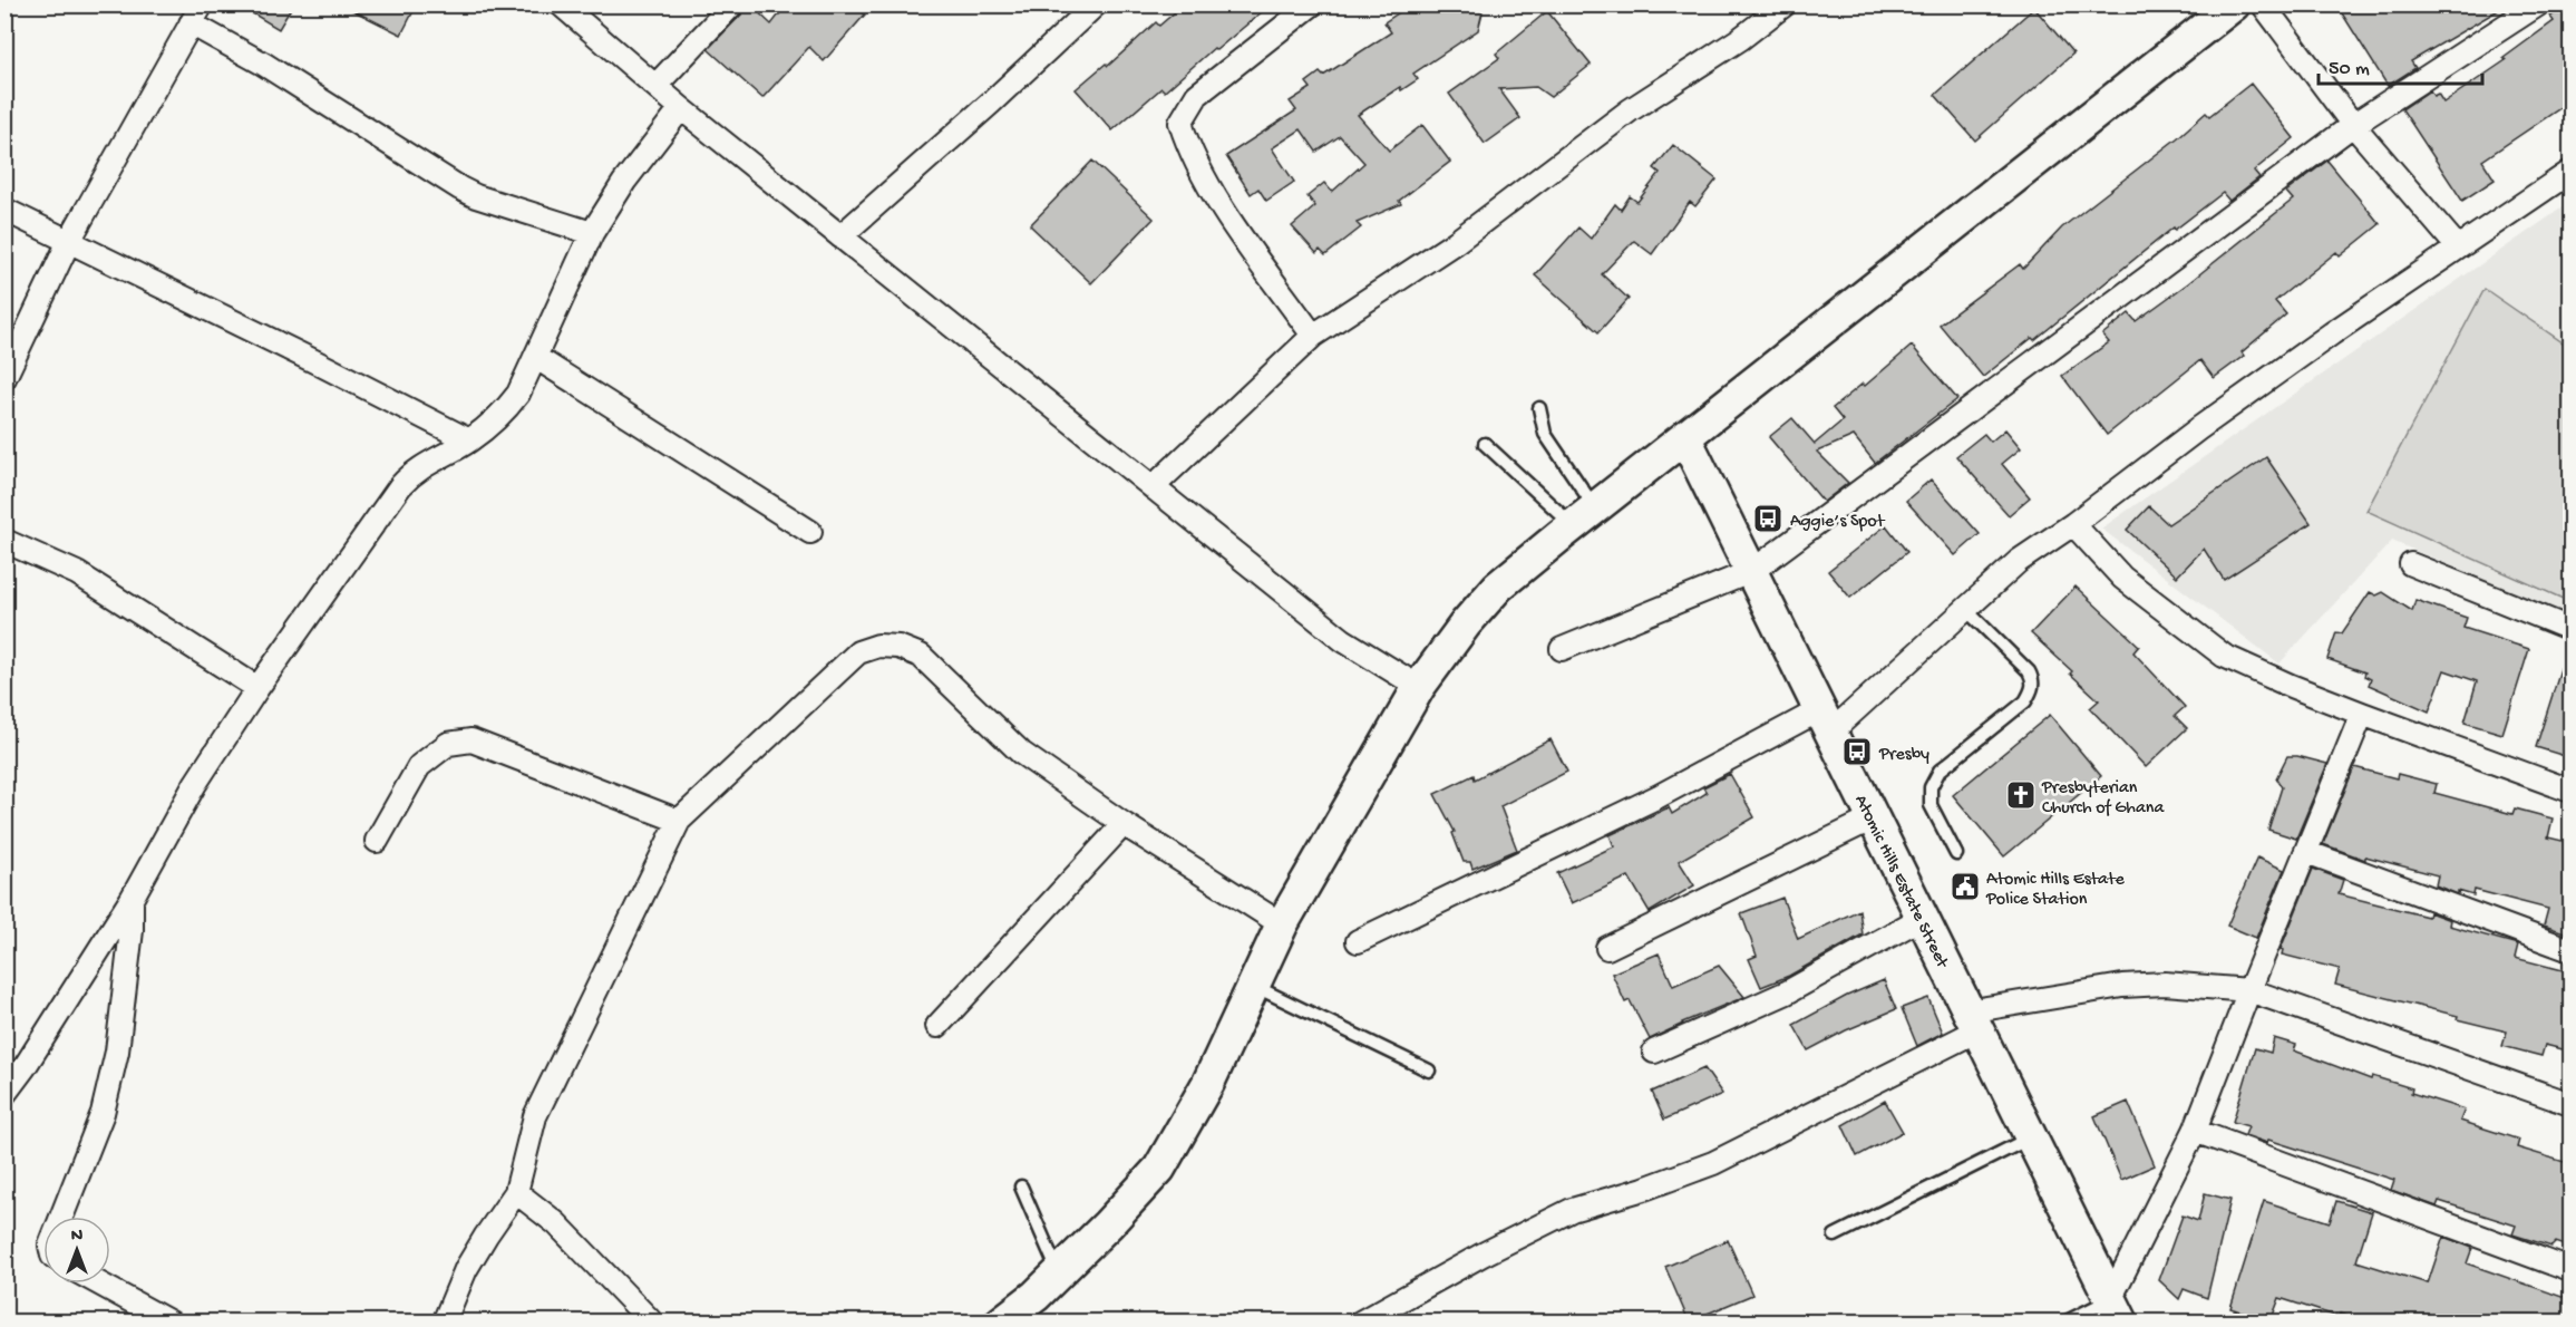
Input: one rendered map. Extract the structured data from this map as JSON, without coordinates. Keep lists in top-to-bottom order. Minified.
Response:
{"streets":{"street":["Atomic Hills Estate Street"]},"places":{"bus stop":["Aggie’s Spot","Presby"],"church":["Presbyterian Church of Ghana"],"public building":["Atomic Hills Estate Police Station"]},"scale_bar":"50 m","north":"top"}
